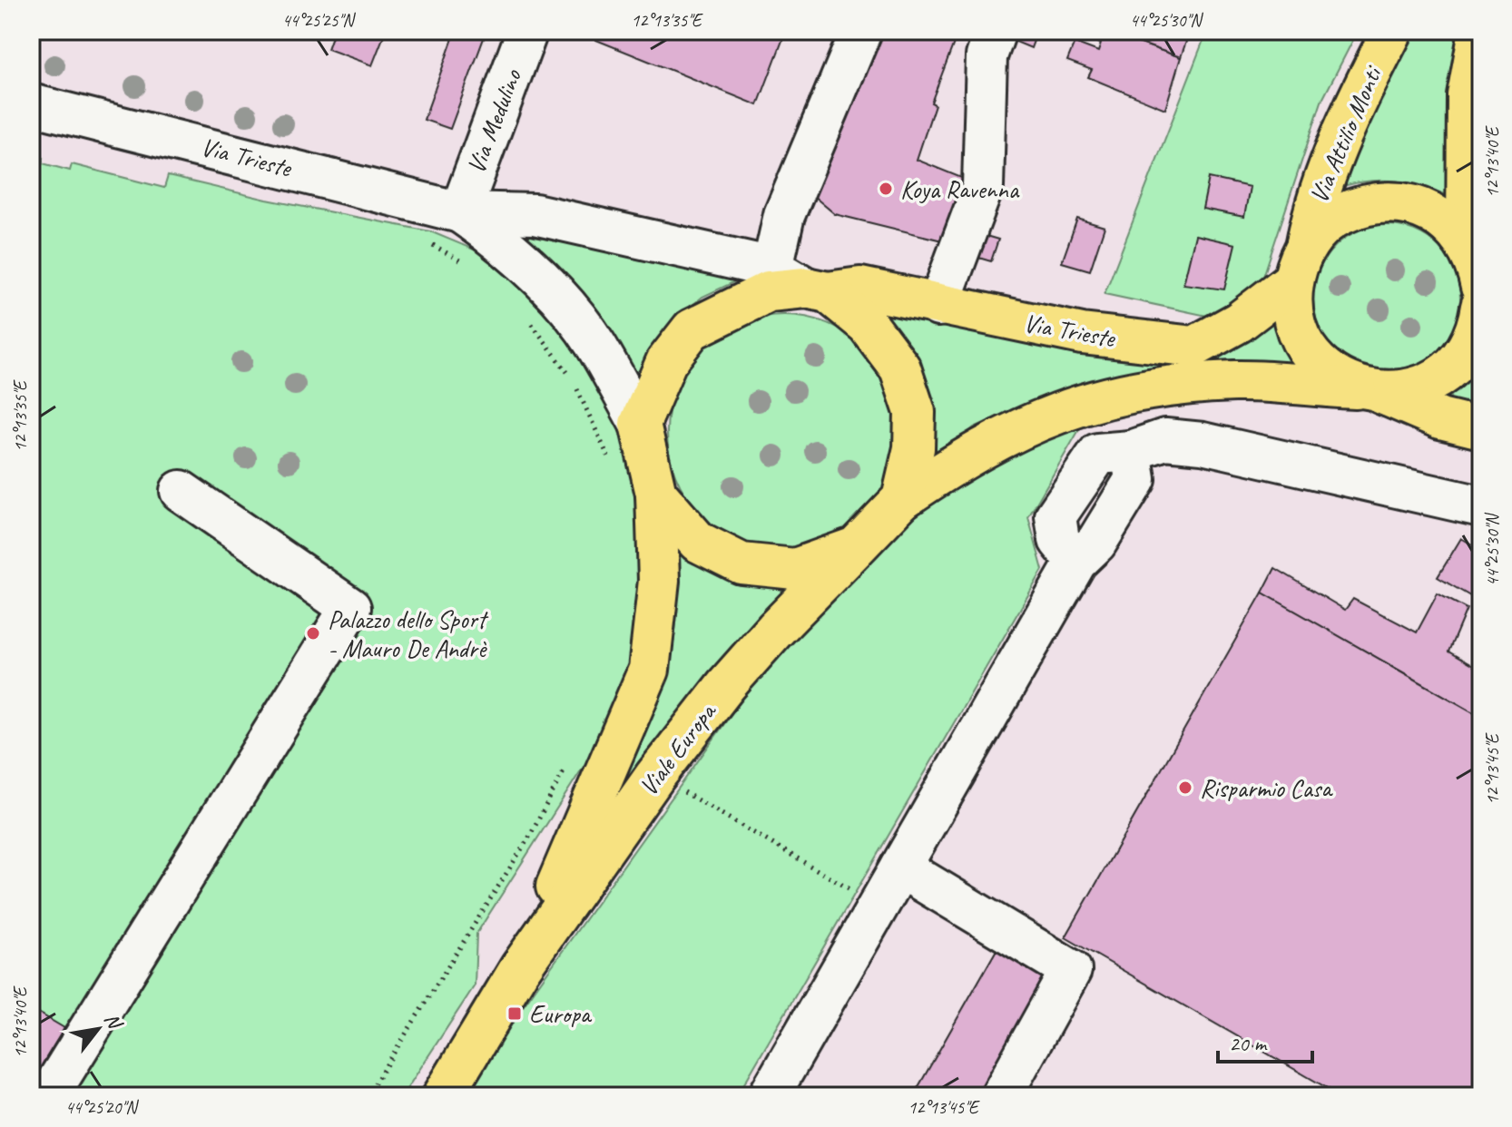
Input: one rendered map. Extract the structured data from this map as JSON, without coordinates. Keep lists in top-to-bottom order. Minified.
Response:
{"streets":{"main road":["Via Attilio Monti","Via Trieste","Viale Europa"],"street":["Via Medulino"]},"crossings":[["Via Medulino","Via Trieste"],["Via Attilio Monti","Via Trieste"],["Via Trieste","Viale Europa"]],"places":{"other":["Koya Ravenna","Palazzo dello Sport - Mauro De Andrè","Risparmio Casa"],"transit":["Europa"]},"scale_bar":"20 m","north":"top right","coordinates":["44°25'25\"N","12°13'35\"E","44°25'30\"N","12°13'40\"E","12°13'45\"E","44°25'20\"N"]}
